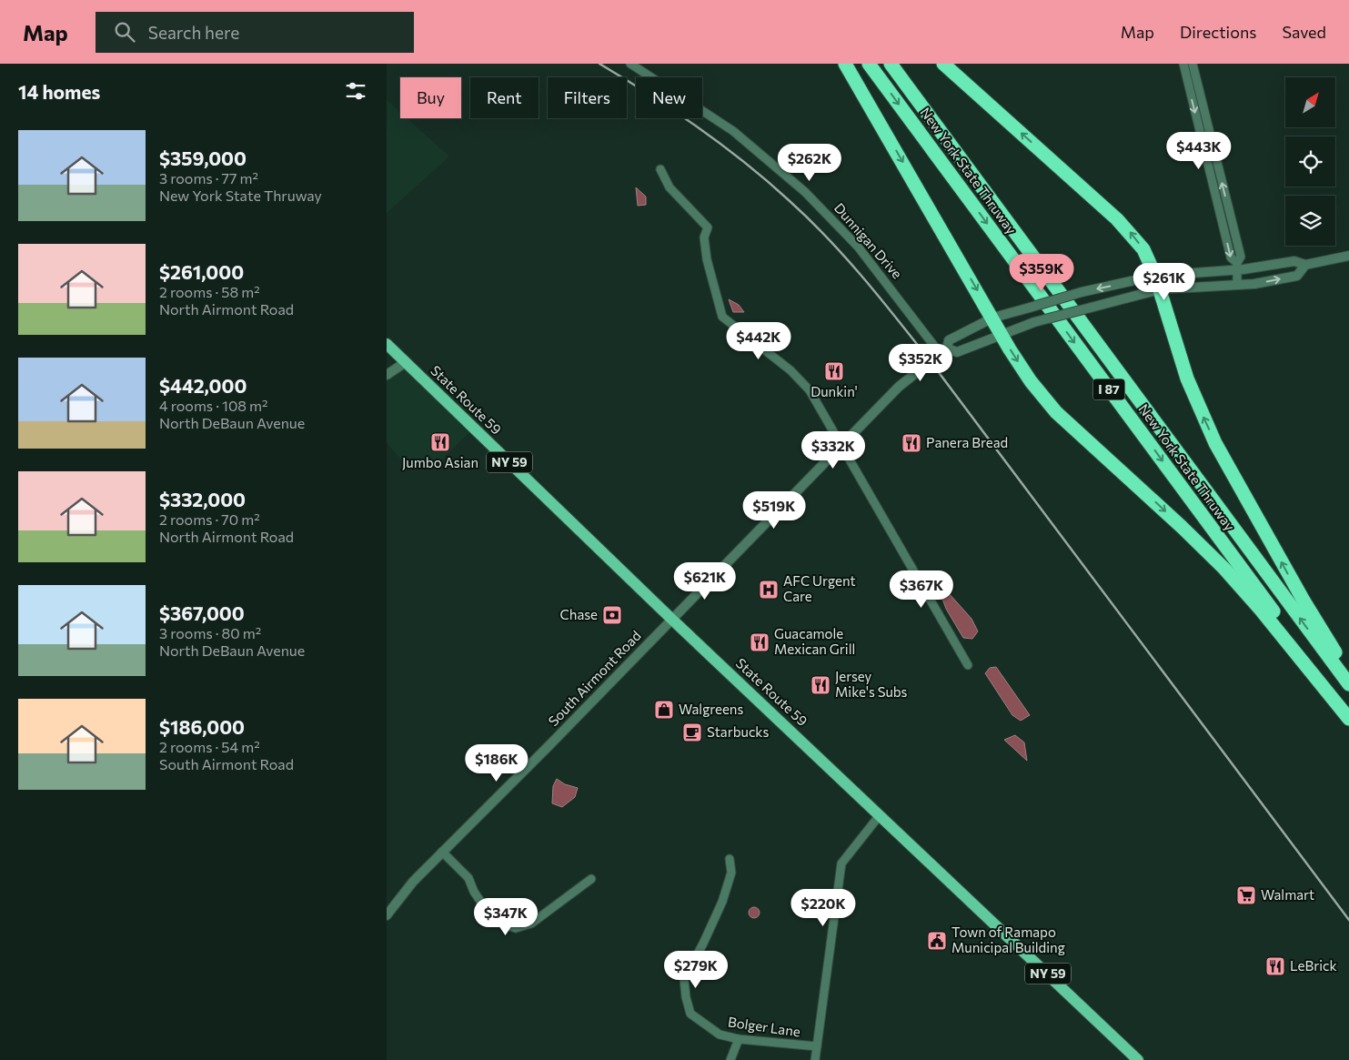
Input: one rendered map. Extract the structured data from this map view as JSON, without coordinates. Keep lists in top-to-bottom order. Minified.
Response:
{"streets":{"highway":["New York State Thruway","I 87"],"main road":["State Route 59","NY 59"],"street":["Dunnigan Drive","South Airmont Road","Bolger Lane"]},"crossings":[["Dunnigan Drive","South Airmont Road"],["State Route 59","South Airmont Road"]],"places":{"restaurant":["Dunkin'","Jumbo Asian","Panera Bread","Guacamole Mexican Grill","Jersey Mike's Subs","LeBrick"],"hospital":["AFC Urgent Care"],"bank":["Chase"],"shop":["Walgreens"],"cafe":["Starbucks"],"supermarket":["Walmart"],"public building":["Town of Ramapo Municipal Building"]},"north":"top right","page":{"header":"Map","search":"Search here","nav":["Map","Directions","Saved"],"heading":"14 homes","chip":["Buy","Rent","Filters","New"],"list":[{"name":"$359,000","note":"3 rooms · 77 m² · New York State Thruway"},{"name":"$261,000","note":"2 rooms · 58 m² · North Airmont Road"},{"name":"$442,000","note":"4 rooms · 108 m² · North DeBaun Avenue"},{"name":"$332,000","note":"2 rooms · 70 m² · North Airmont Road"},{"name":"$367,000","note":"3 rooms · 80 m² · North DeBaun Avenue"},{"name":"$186,000","note":"2 rooms · 54 m² · South Airmont Road"}],"price":["$443K","$262K","$359K","$261K","$442K","$352K","$332K","$519K","$621K","$367K","$186K","$220K","$347K","$279K"]}}
